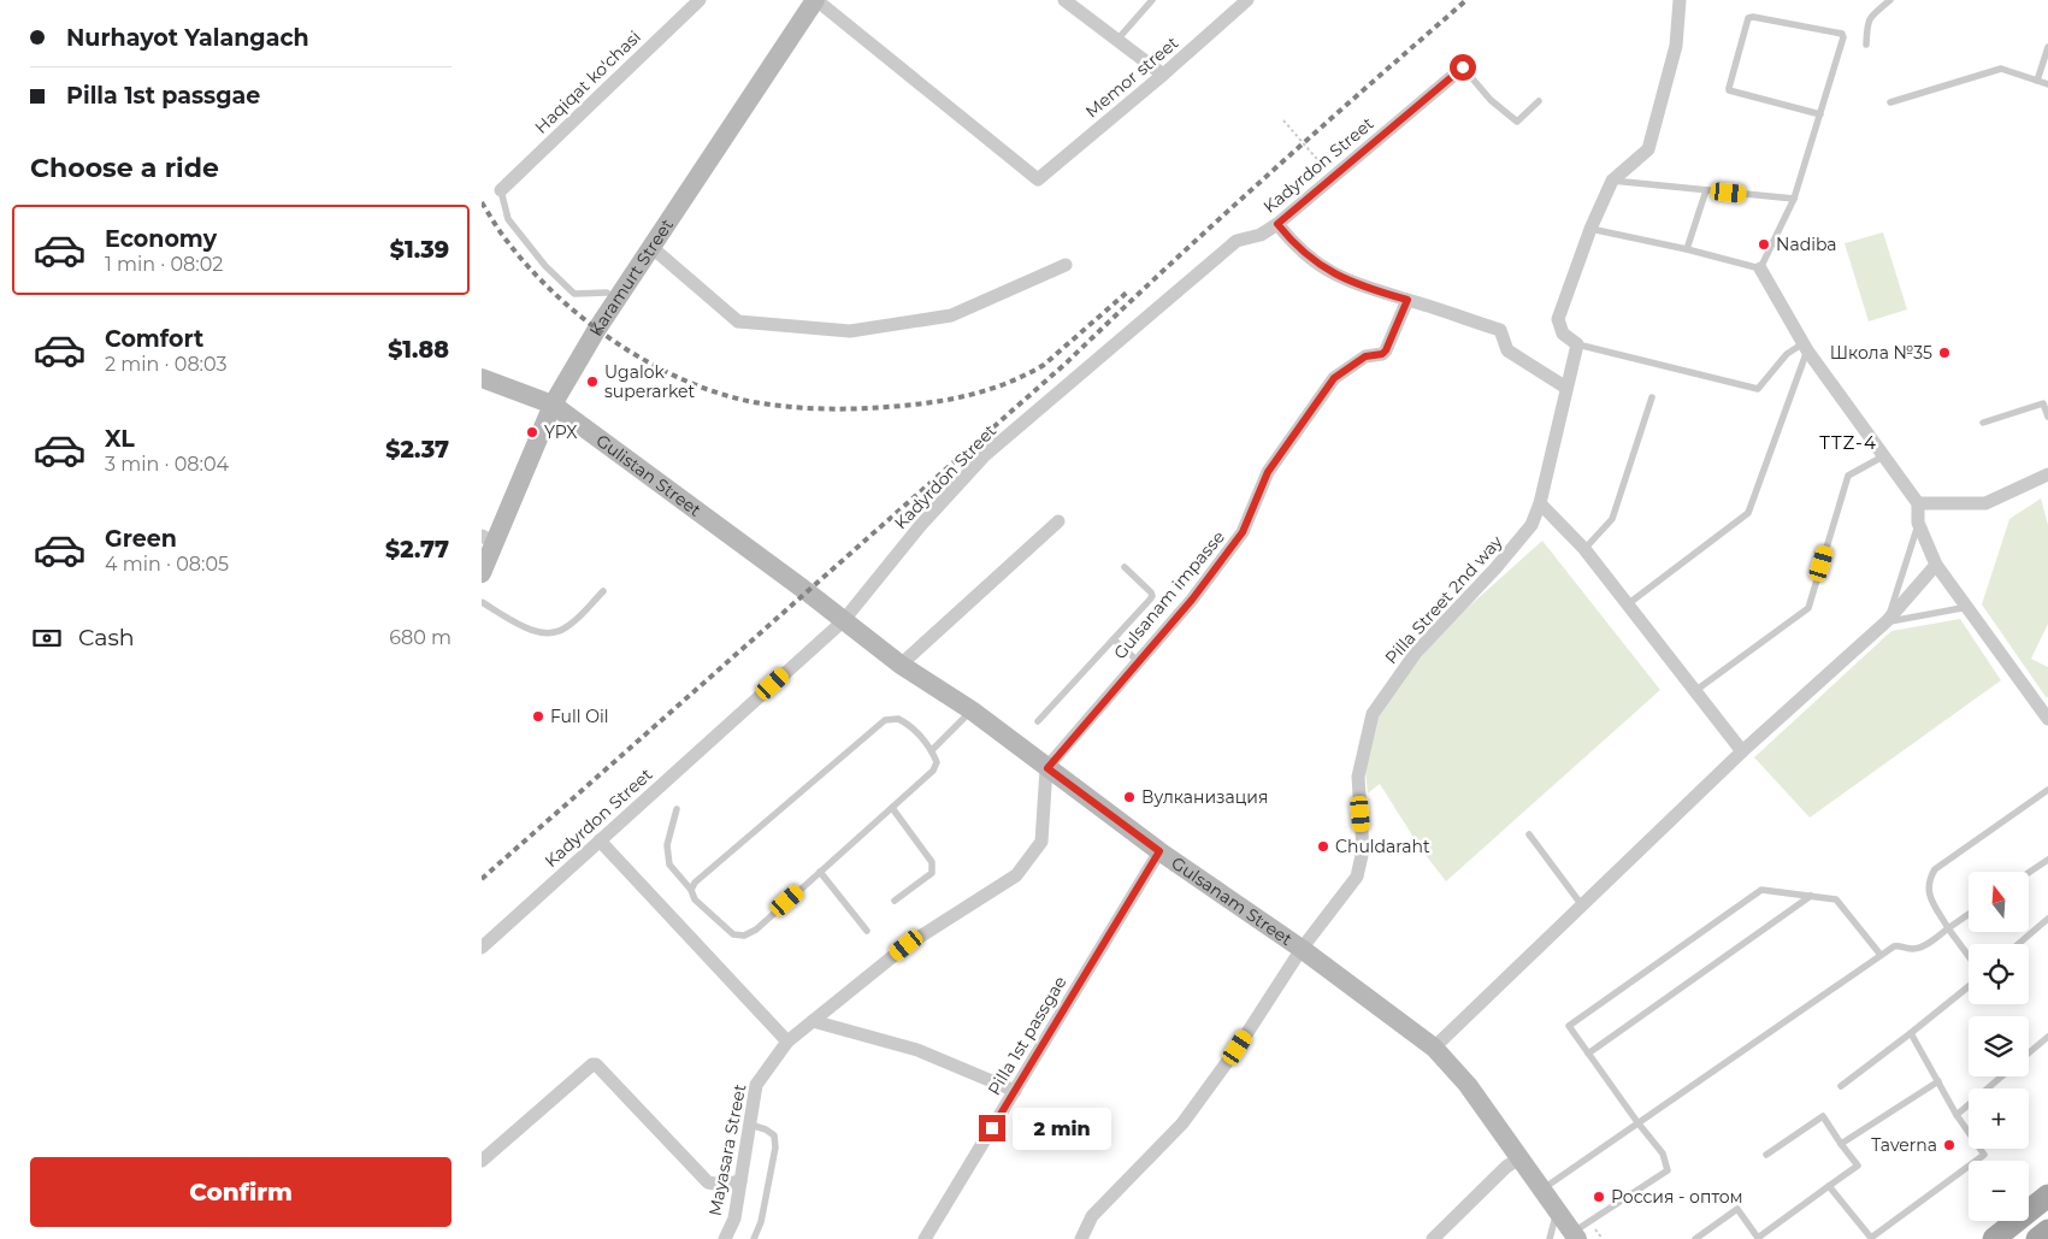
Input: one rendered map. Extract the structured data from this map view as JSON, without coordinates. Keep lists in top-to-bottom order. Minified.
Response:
{"streets":{"main road":["Karamurt Street","Gulistan Street","Gulsanam Street"],"street":["Memor street","Haqiqat ko'chasi","Kadyrdon Street","Gulsanam impasse","Pilla Street 2nd way","Pilla 1st passgae","Mayasara Street"]},"crossings":[["Memor street","Karamurt Street"],["Kadyrdon Street","Gulsanam Street"],["Karamurt Street","Gulistan Street"],["Gulistan Street","Gulsanam Street"],["Gulsanam impasse","Gulsanam Street"],["Gulsanam impasse","Mayasara Street"],["Pilla Street 2nd way","Gulsanam Street"],["Gulsanam Street","Pilla 1st passgae"],["Gulsanam Street","Mayasara Street"]],"districts":["TTZ-4"],"places":["Nadiba","Школа №35","Ugalok superarket","YPX","Full Oil","Вулканизация","Chuldaraht","Taverna","Россия - оптом"],"north":"top","page":{"banner":["Nurhayot Yalangach","Pilla 1st passgae"],"heading":"Choose a ride","list":[{"name":"Economy","note":"1 min · 08:02","value":"$1.39"},{"name":"Comfort","note":"2 min · 08:03","value":"$1.88"},{"name":"XL","note":"3 min · 08:04","value":"$2.37"},{"name":"Green","note":"4 min · 08:05","value":"$2.77"}],"pay":["Cash","680 m"],"map_buttons":["+","−"],"bubble":"2 min","buttons":"Confirm"}}
